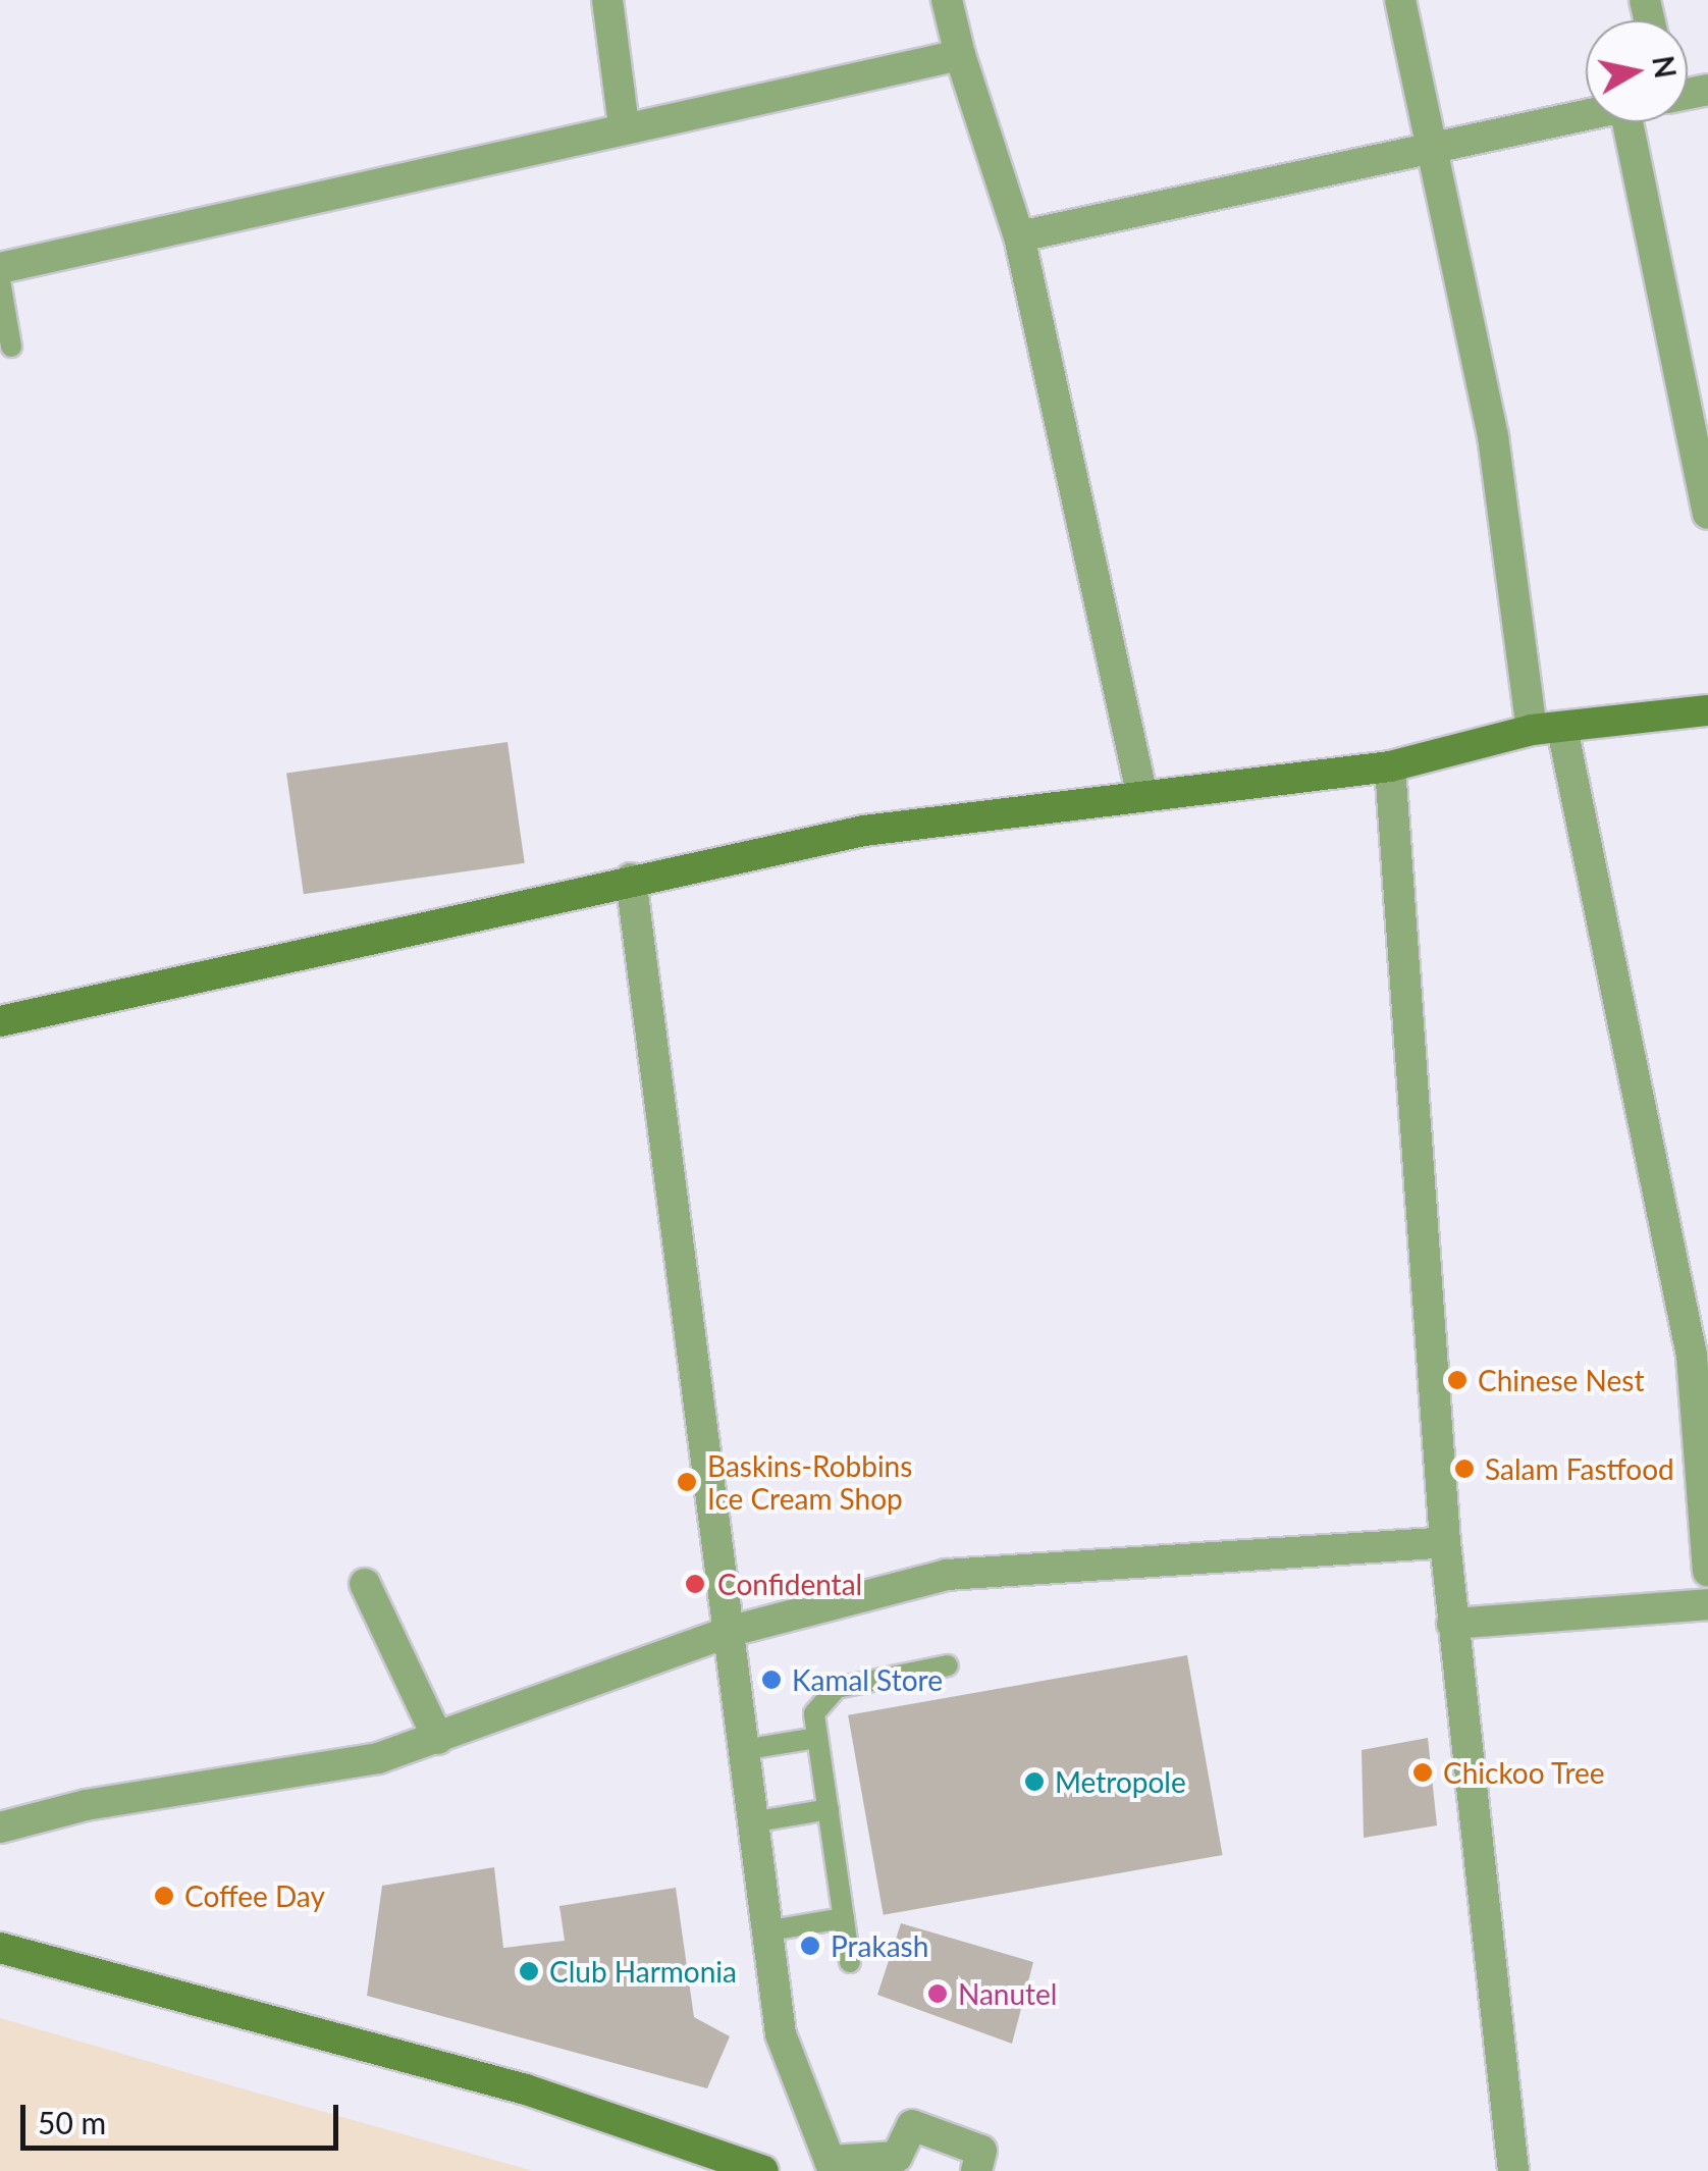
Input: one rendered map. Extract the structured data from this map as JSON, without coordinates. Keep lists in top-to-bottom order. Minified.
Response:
{"places":["Chinese Nest","Salam Fastfood","Baskins-Robbins Ice Cream Shop","Confidental","Kamal Store","Chickoo Tree","Metropole","Coffee Day","Prakash","Club Harmonia","Nanutel"],"scale_bar":"50 m","north":"right"}
